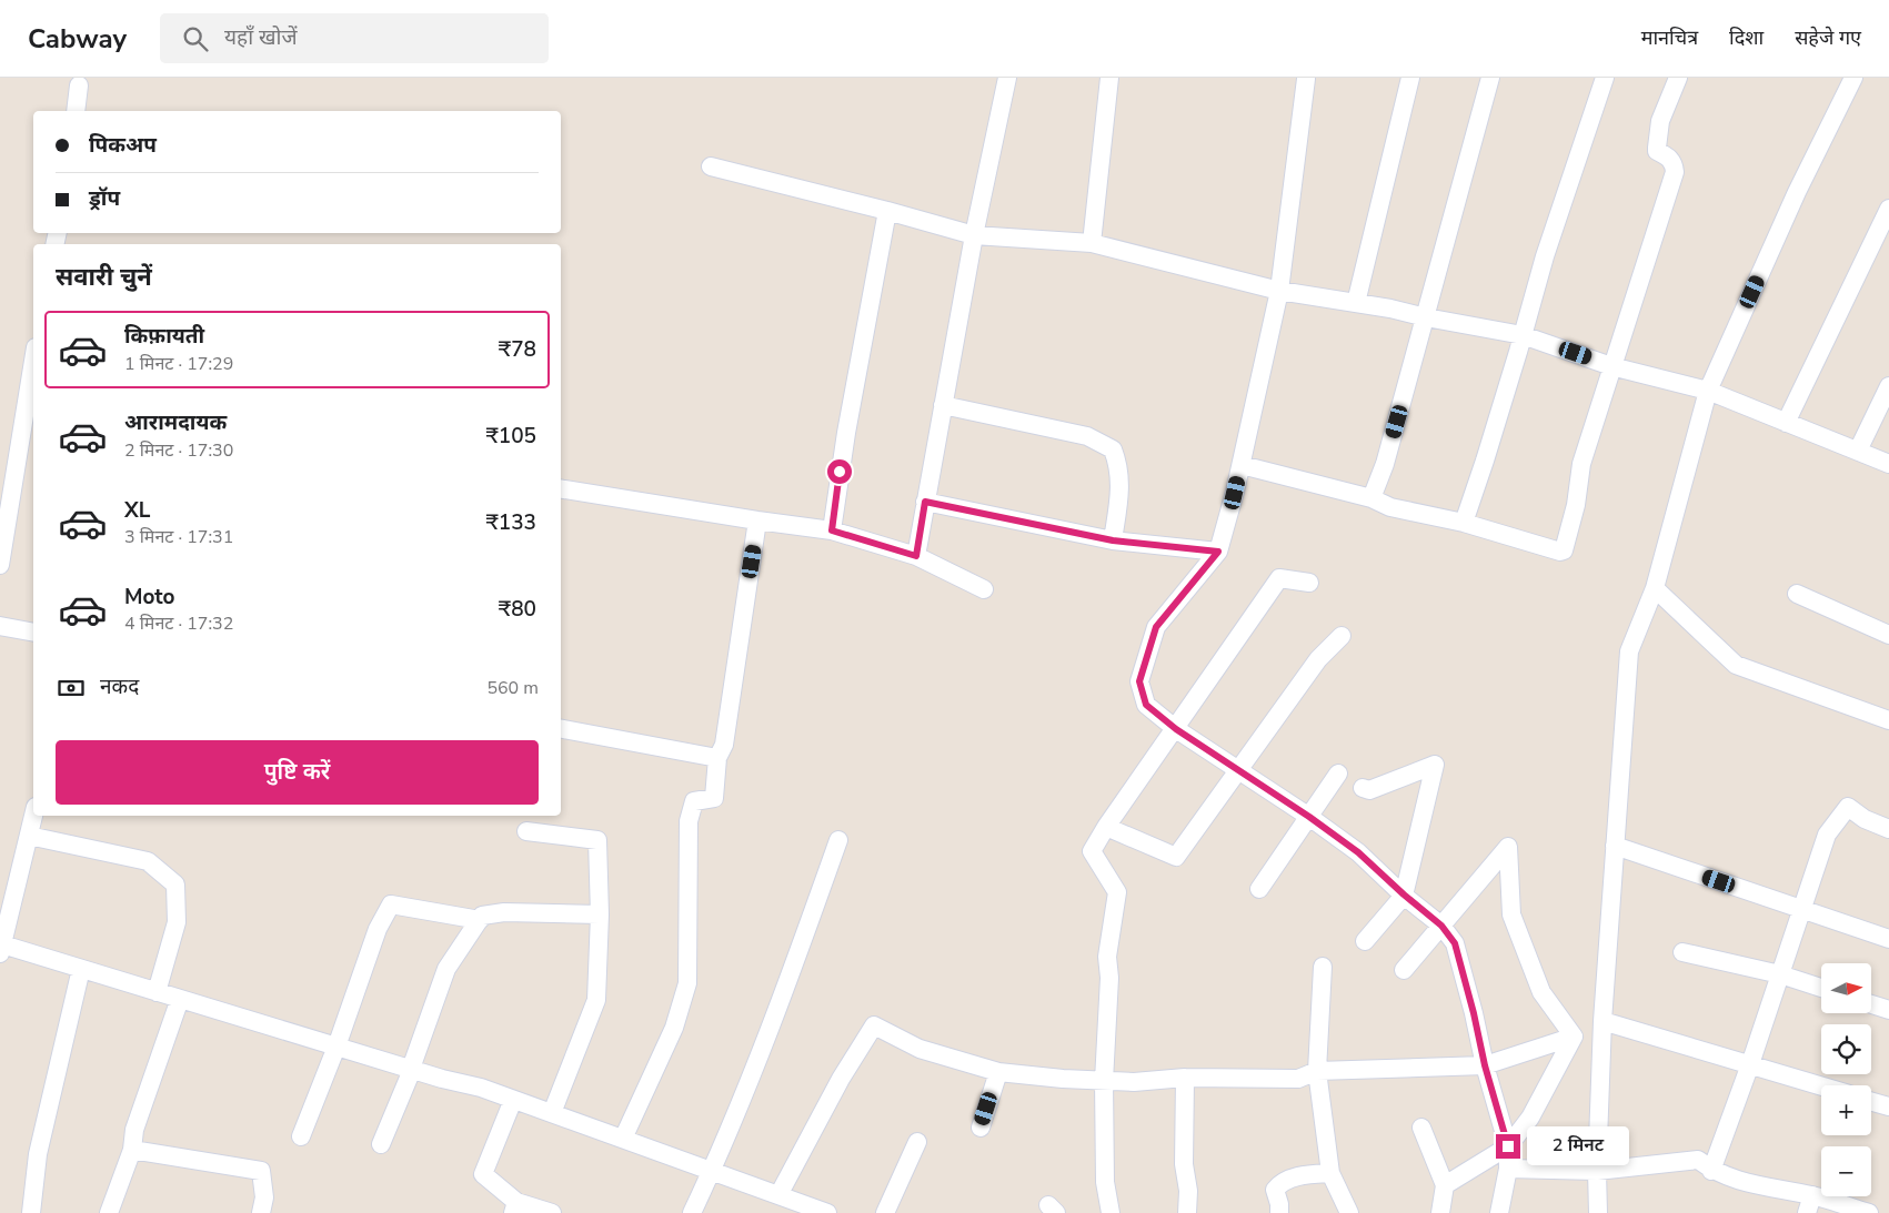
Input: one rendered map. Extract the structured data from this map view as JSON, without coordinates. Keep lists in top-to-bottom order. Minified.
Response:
{"north":"right","page":{"header":"Cabway","search":"यहाँ खोजें","nav":["मानचित्र","दिशा","सहेजे गए"],"banner":["पिकअप","ड्रॉप"],"heading":"सवारी चुनें","list":[{"name":"किफ़ायती","note":"1 मिनट · 17:29","value":"₹78"},{"name":"आरामदायक","note":"2 मिनट · 17:30","value":"₹105"},{"name":"XL","note":"3 मिनट · 17:31","value":"₹133"},{"name":"Moto","note":"4 मिनट · 17:32","value":"₹80"}],"pay":["नकद","560 m"],"buttons":"पुष्टि करें","map_buttons":["+","−"],"bubble":"2 मिनट"}}
